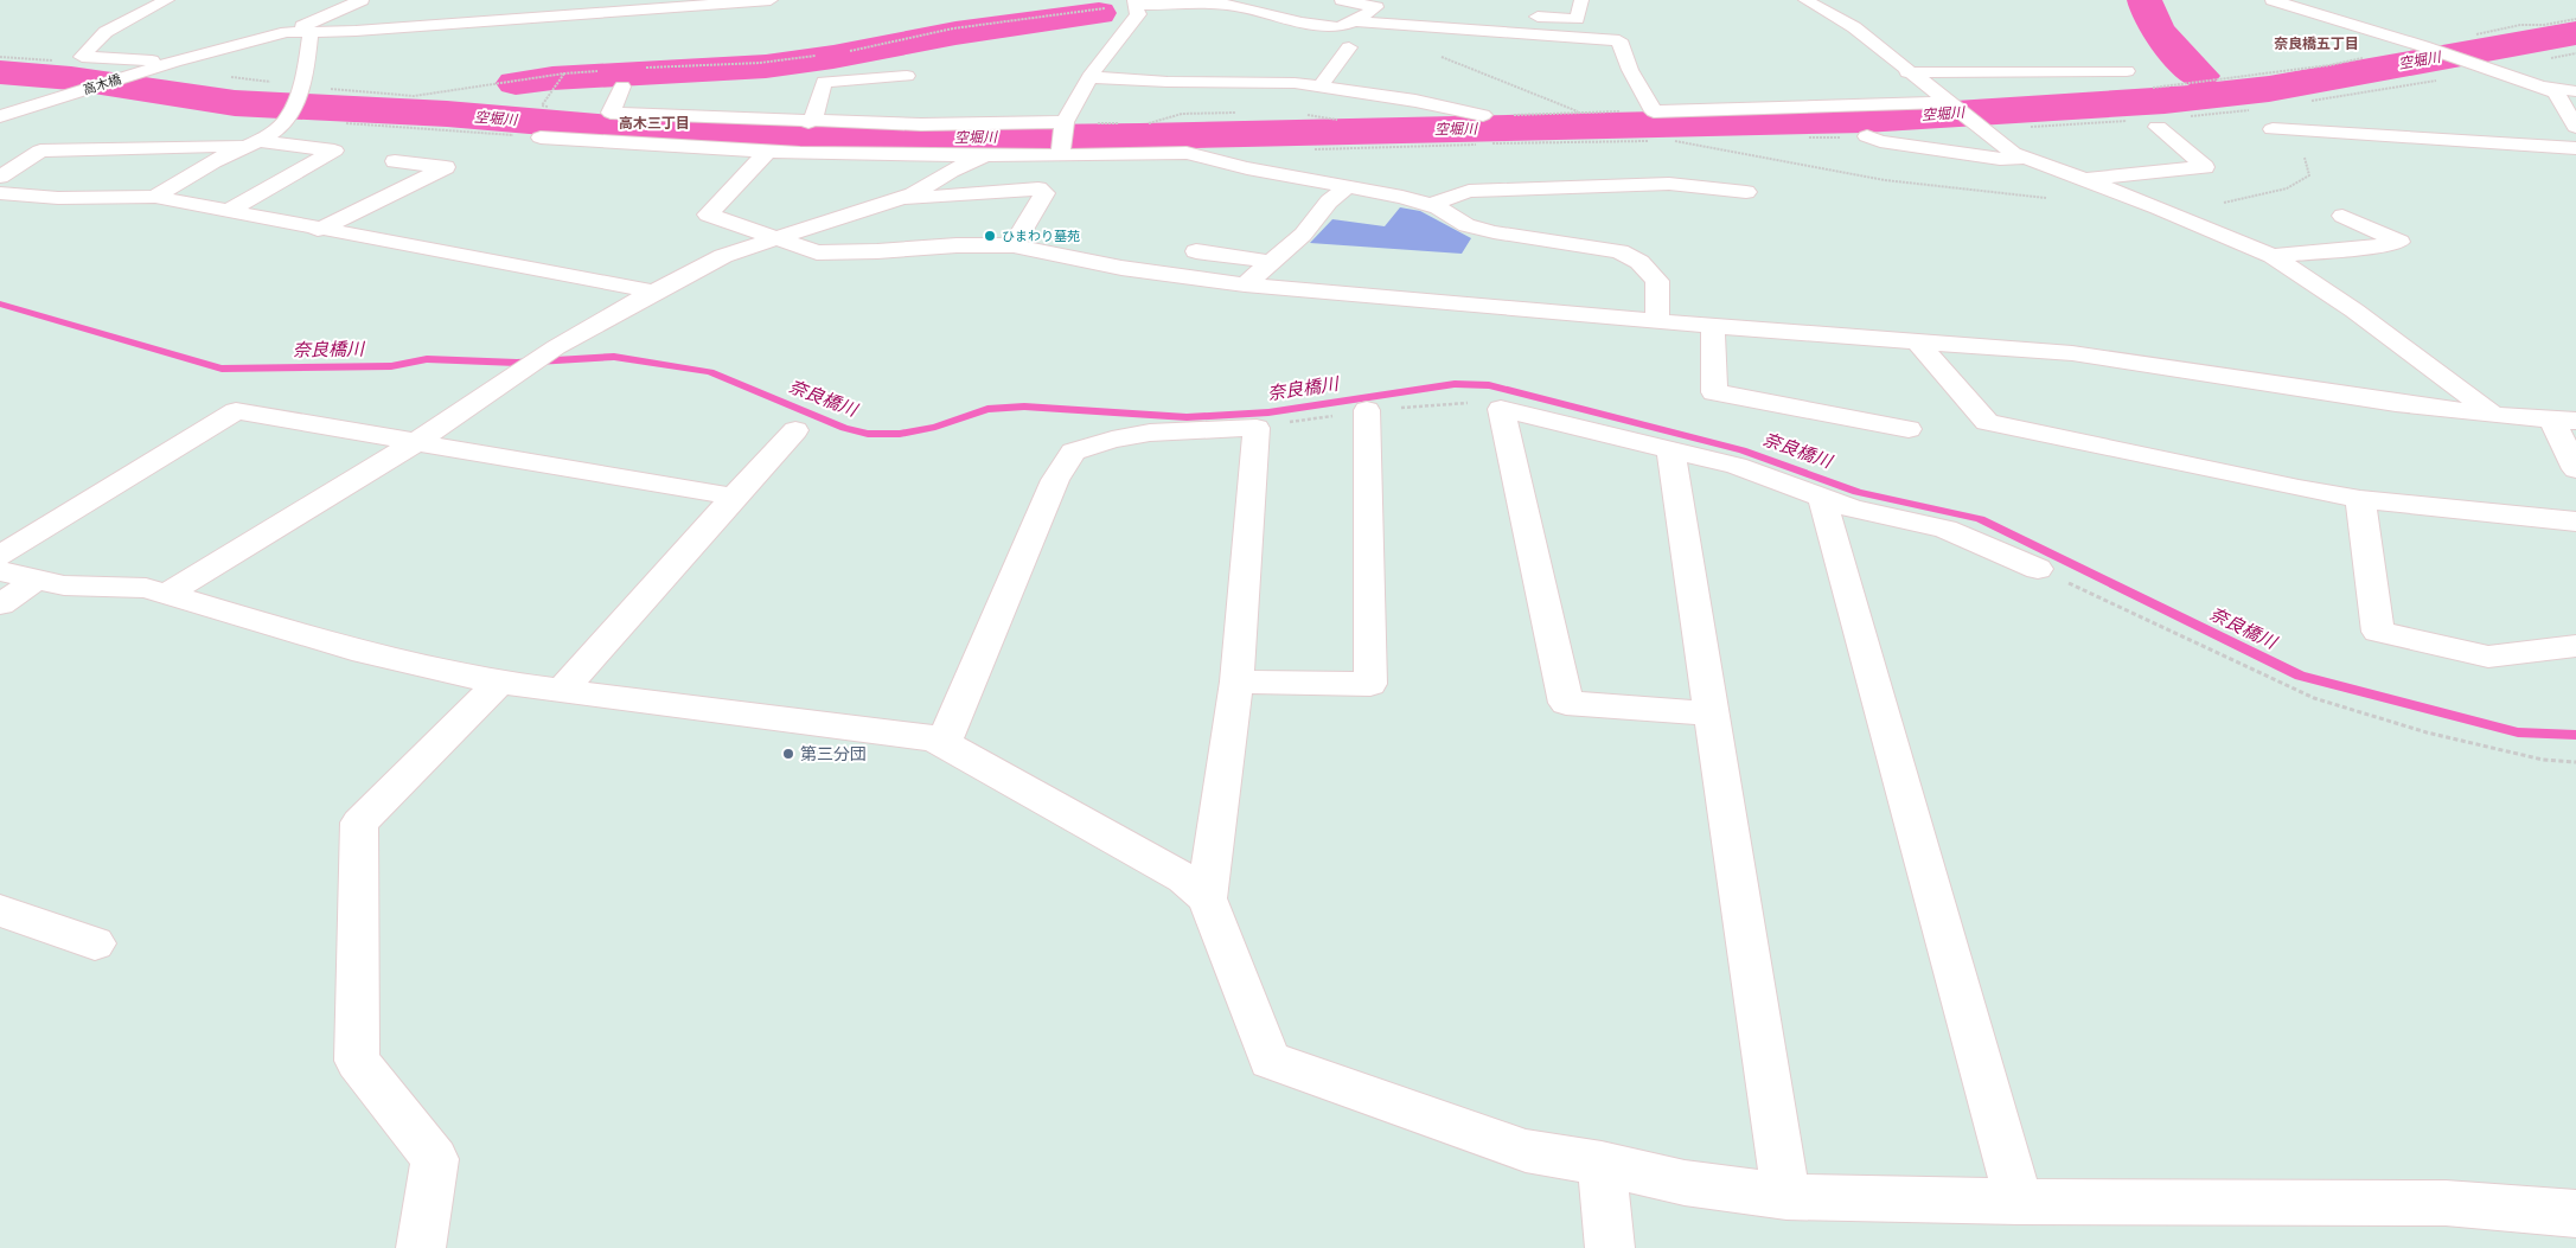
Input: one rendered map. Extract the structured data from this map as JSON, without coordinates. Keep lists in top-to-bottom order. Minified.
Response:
{"streets":{"street":["高木橋"]},"districts":["奈良橋五丁目","高木三丁目"],"water":["空堀川","奈良橋川"],"places":["ひまわり墓苑","第三分団"]}
